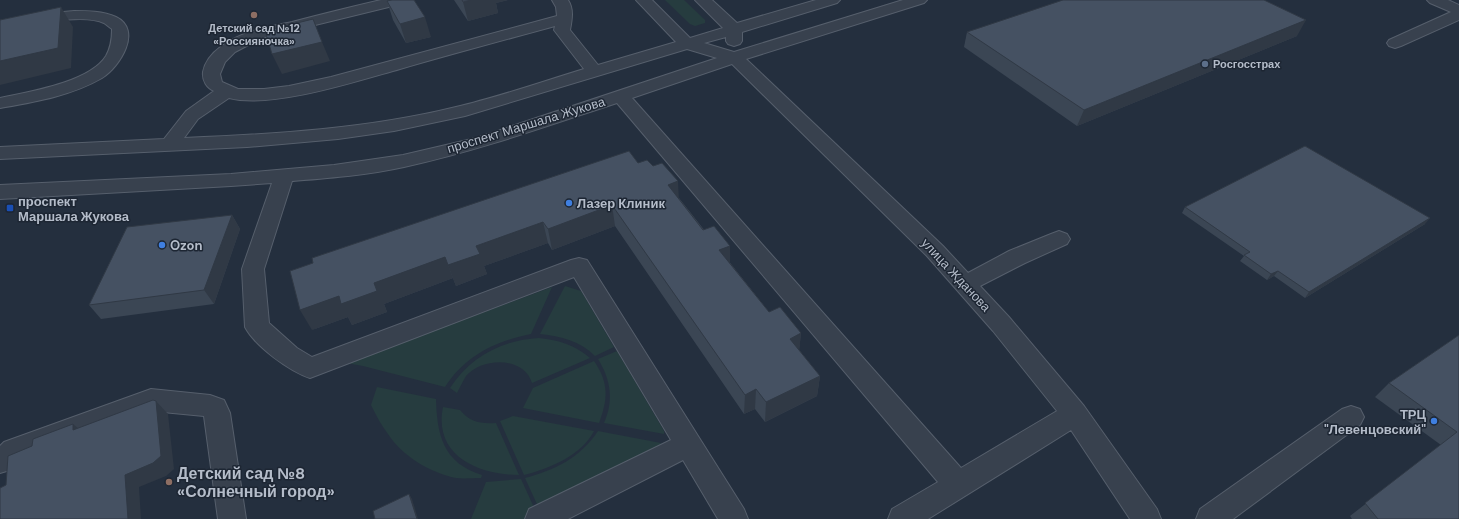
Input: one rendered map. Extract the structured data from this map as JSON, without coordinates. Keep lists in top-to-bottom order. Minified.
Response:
{"streets":{"street":["проспект Маршала Жукова","улица Жданова"]},"crossings":[["проспект Маршала Жукова","улица Жданова"]],"places":{"other":["Детский сад №12 «Россияночка»","Росгосстрах","Лазер Клиник","Ozon","ТРЦ \"Левенцовский\"","Детский сад №8 «Солнечный город»"],"transit":["проспект Маршала Жукова"]}}
